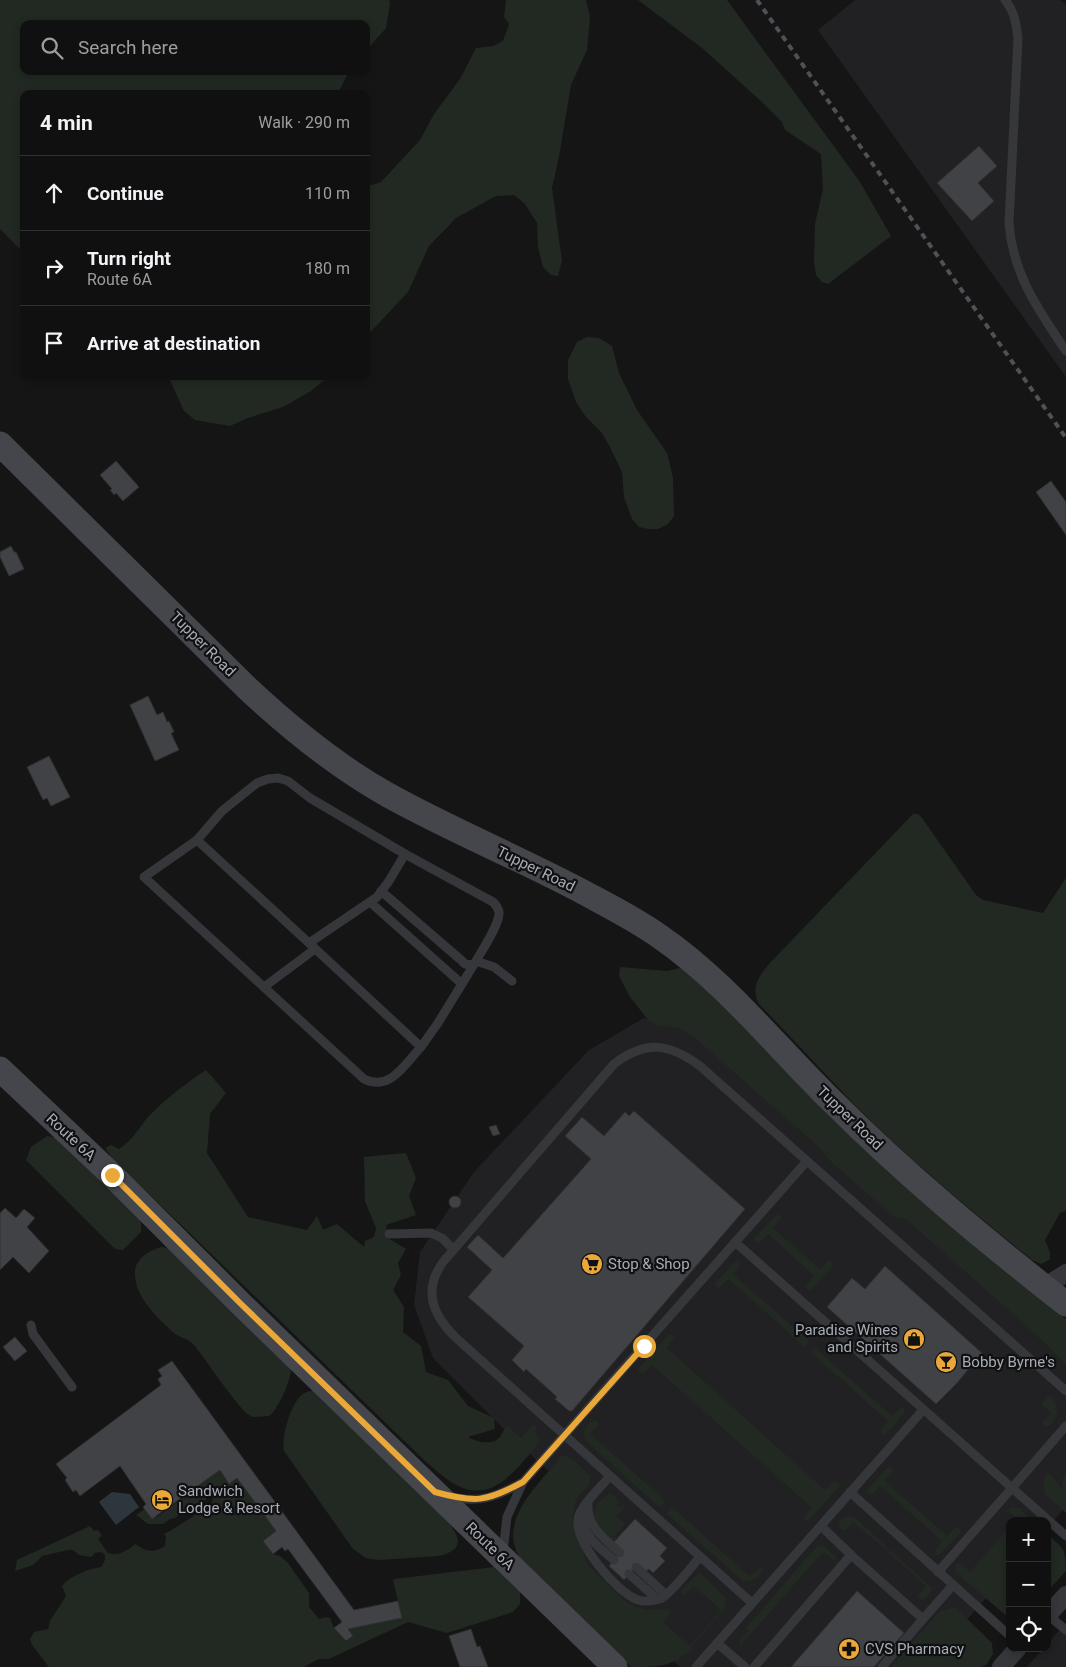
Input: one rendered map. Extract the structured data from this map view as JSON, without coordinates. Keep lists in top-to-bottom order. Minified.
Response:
{"streets":{"main road":["Tupper Road","Route 6A"]},"places":{"supermarket":["Stop & Shop"],"shop":["Paradise Wines and Spirits"],"bar":["Bobby Byrne's"],"hotel":["Sandwich Lodge & Resort"],"pharmacy":["CVS Pharmacy"]},"page":{"search":"Search here","heading":["4 min","Walk · 290 m"],"list":[["Continue","110 m"],["Turn right","Route 6A","180 m"],"Arrive at destination"],"map_buttons":["+","−"]}}
